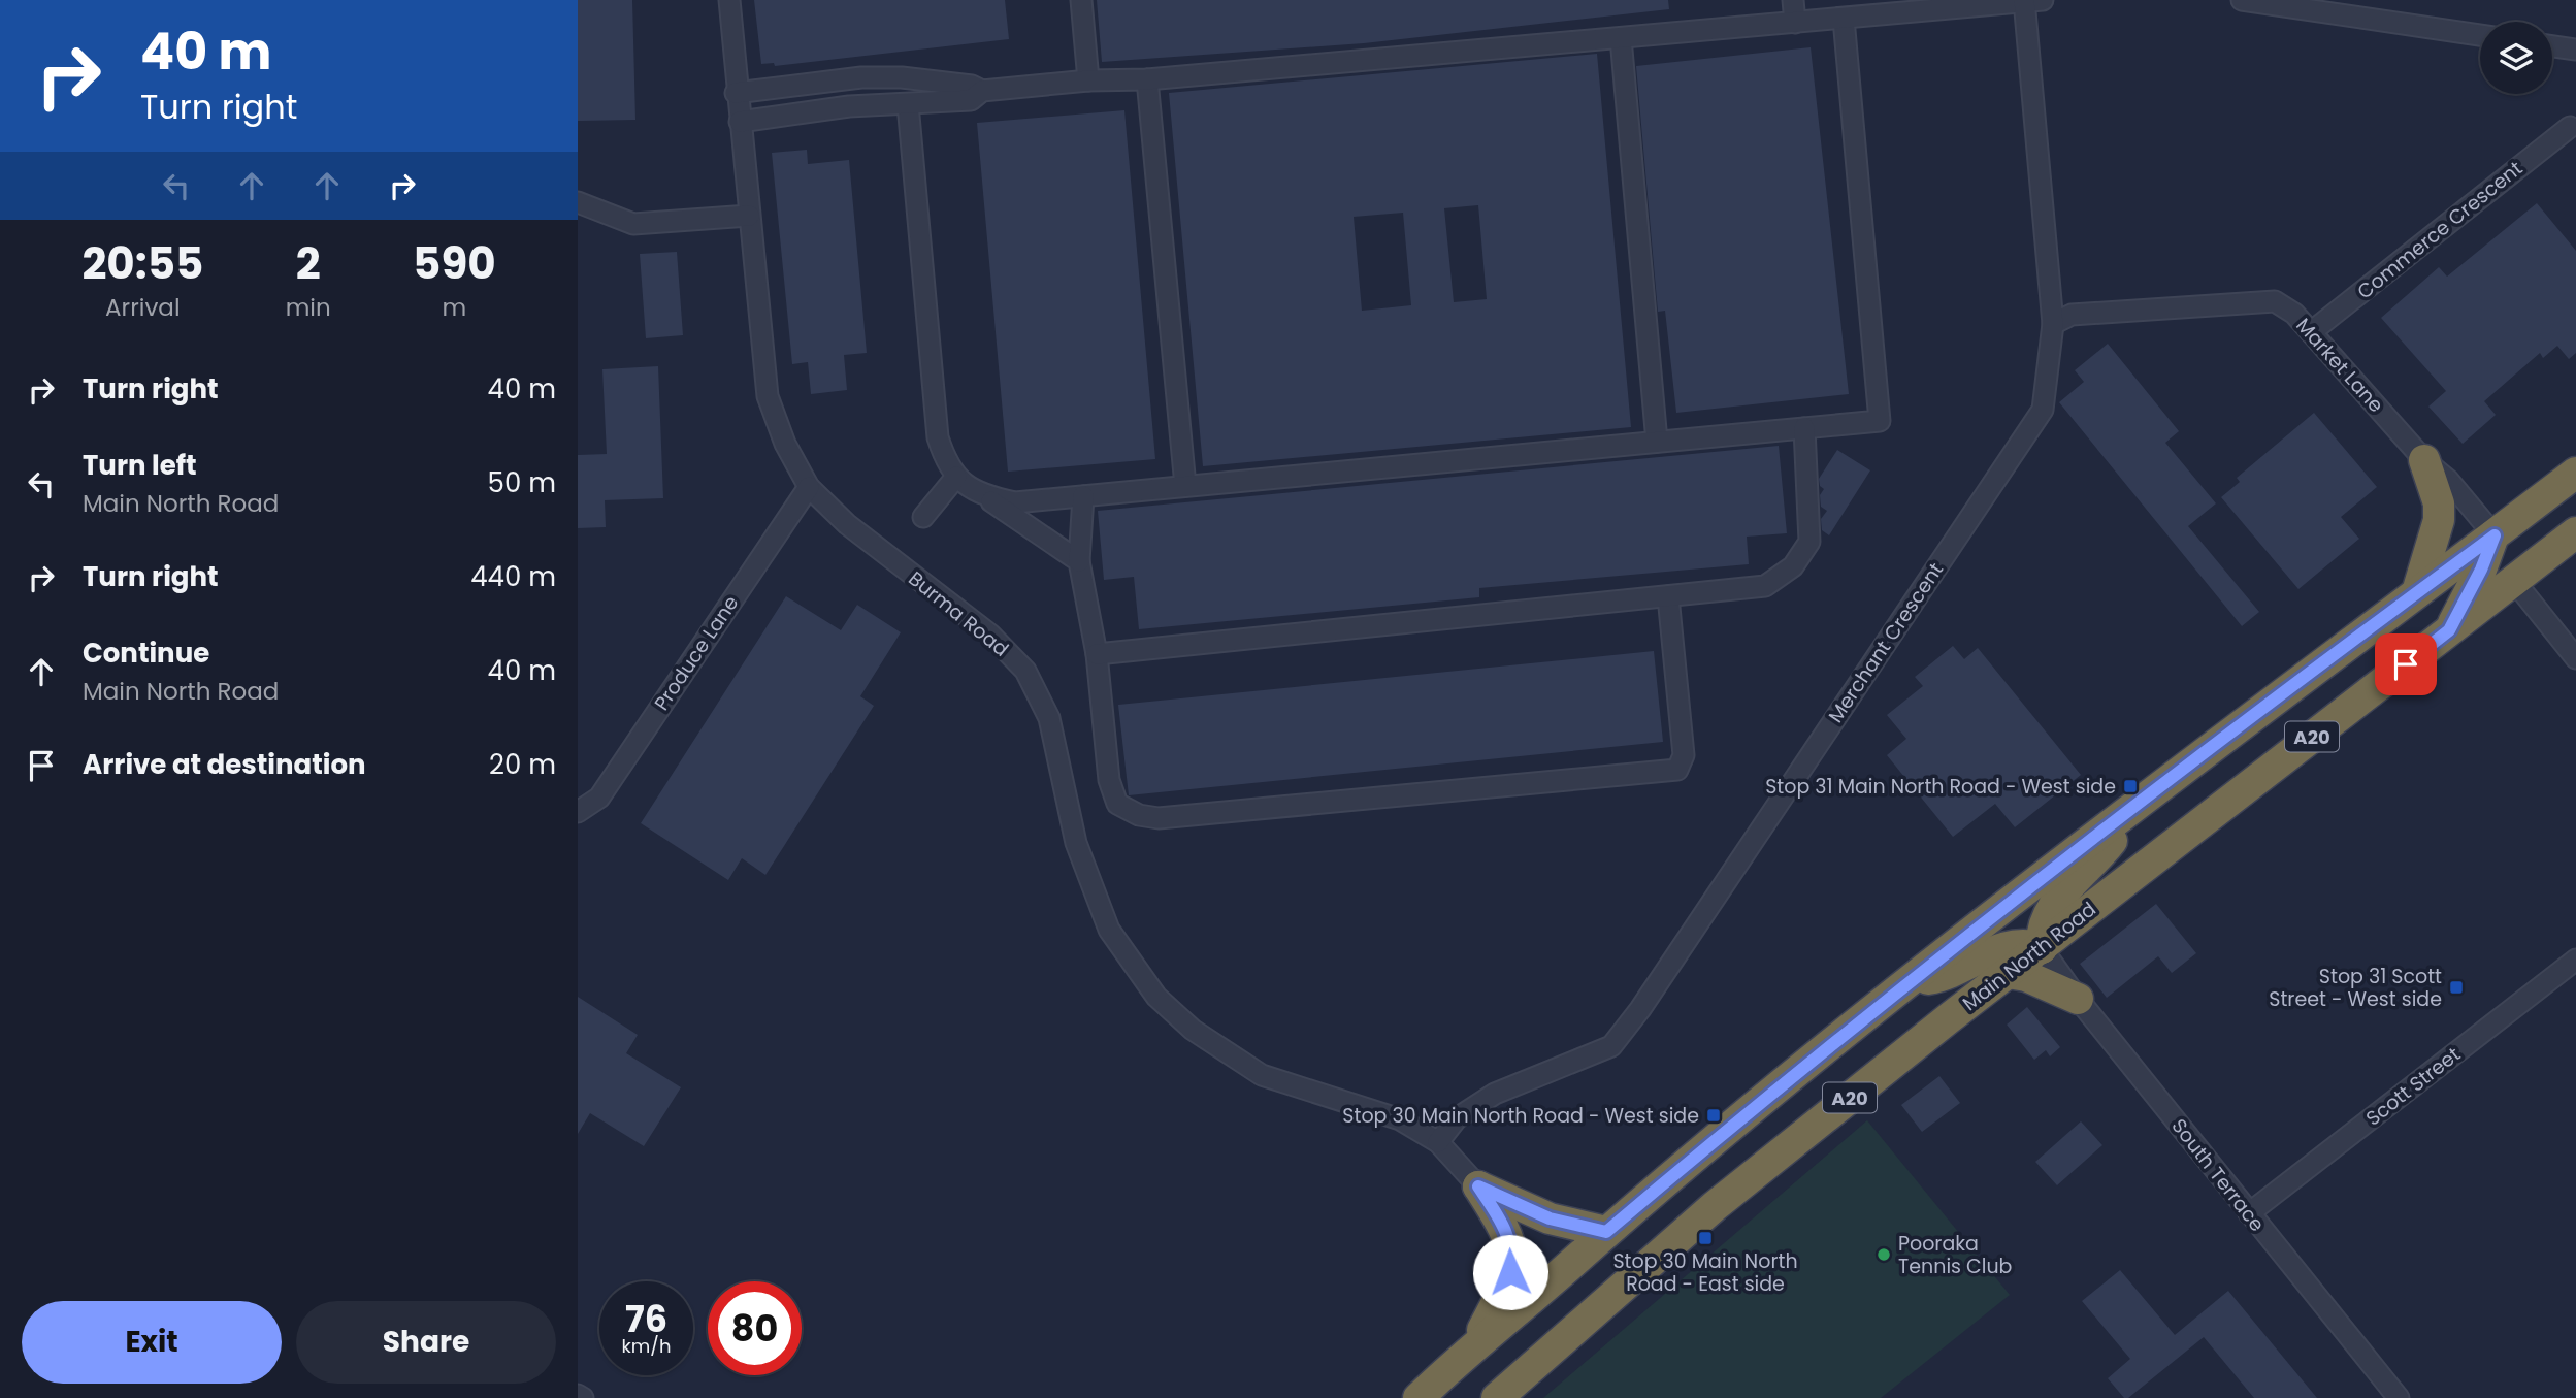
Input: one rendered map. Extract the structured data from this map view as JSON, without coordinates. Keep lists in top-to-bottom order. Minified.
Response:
{"streets":{"highway":["A20","Main North Road"],"street":["Commerce Crescent","Market Lane","Burma Road","Merchant Crescent","Produce Lane","Scott Street","South Terrace"]},"crossings":[["Commerce Crescent","Market Lane"],["Market Lane","Merchant Crescent"],["Market Lane","A20"],["Burma Road","Merchant Crescent"],["Burma Road","Produce Lane"],["Main North Road","South Terrace"],["Scott Street","South Terrace"]],"places":{"transit":["Stop 31 Main North Road - West side","Stop 31 Scott Street - West side","Stop 30 Main North Road - West side","Stop 30 Main North Road - East side"],"other":["Pooraka Tennis Club"]},"page":{"turn":["40 m","Turn right"],"eta":["20:55","Arrival","2","min","590","m"],"list":[{"name":"Turn right","value":"40 m"},{"name":"Turn left","note":"Main North Road","value":"50 m"},{"name":"Turn right","value":"440 m"},{"name":"Continue","note":"Main North Road","value":"40 m"},{"name":"Arrive at destination","value":"20 m"}],"speed":"76 km/h","limit":"80","buttons":["Exit","Share"]}}
